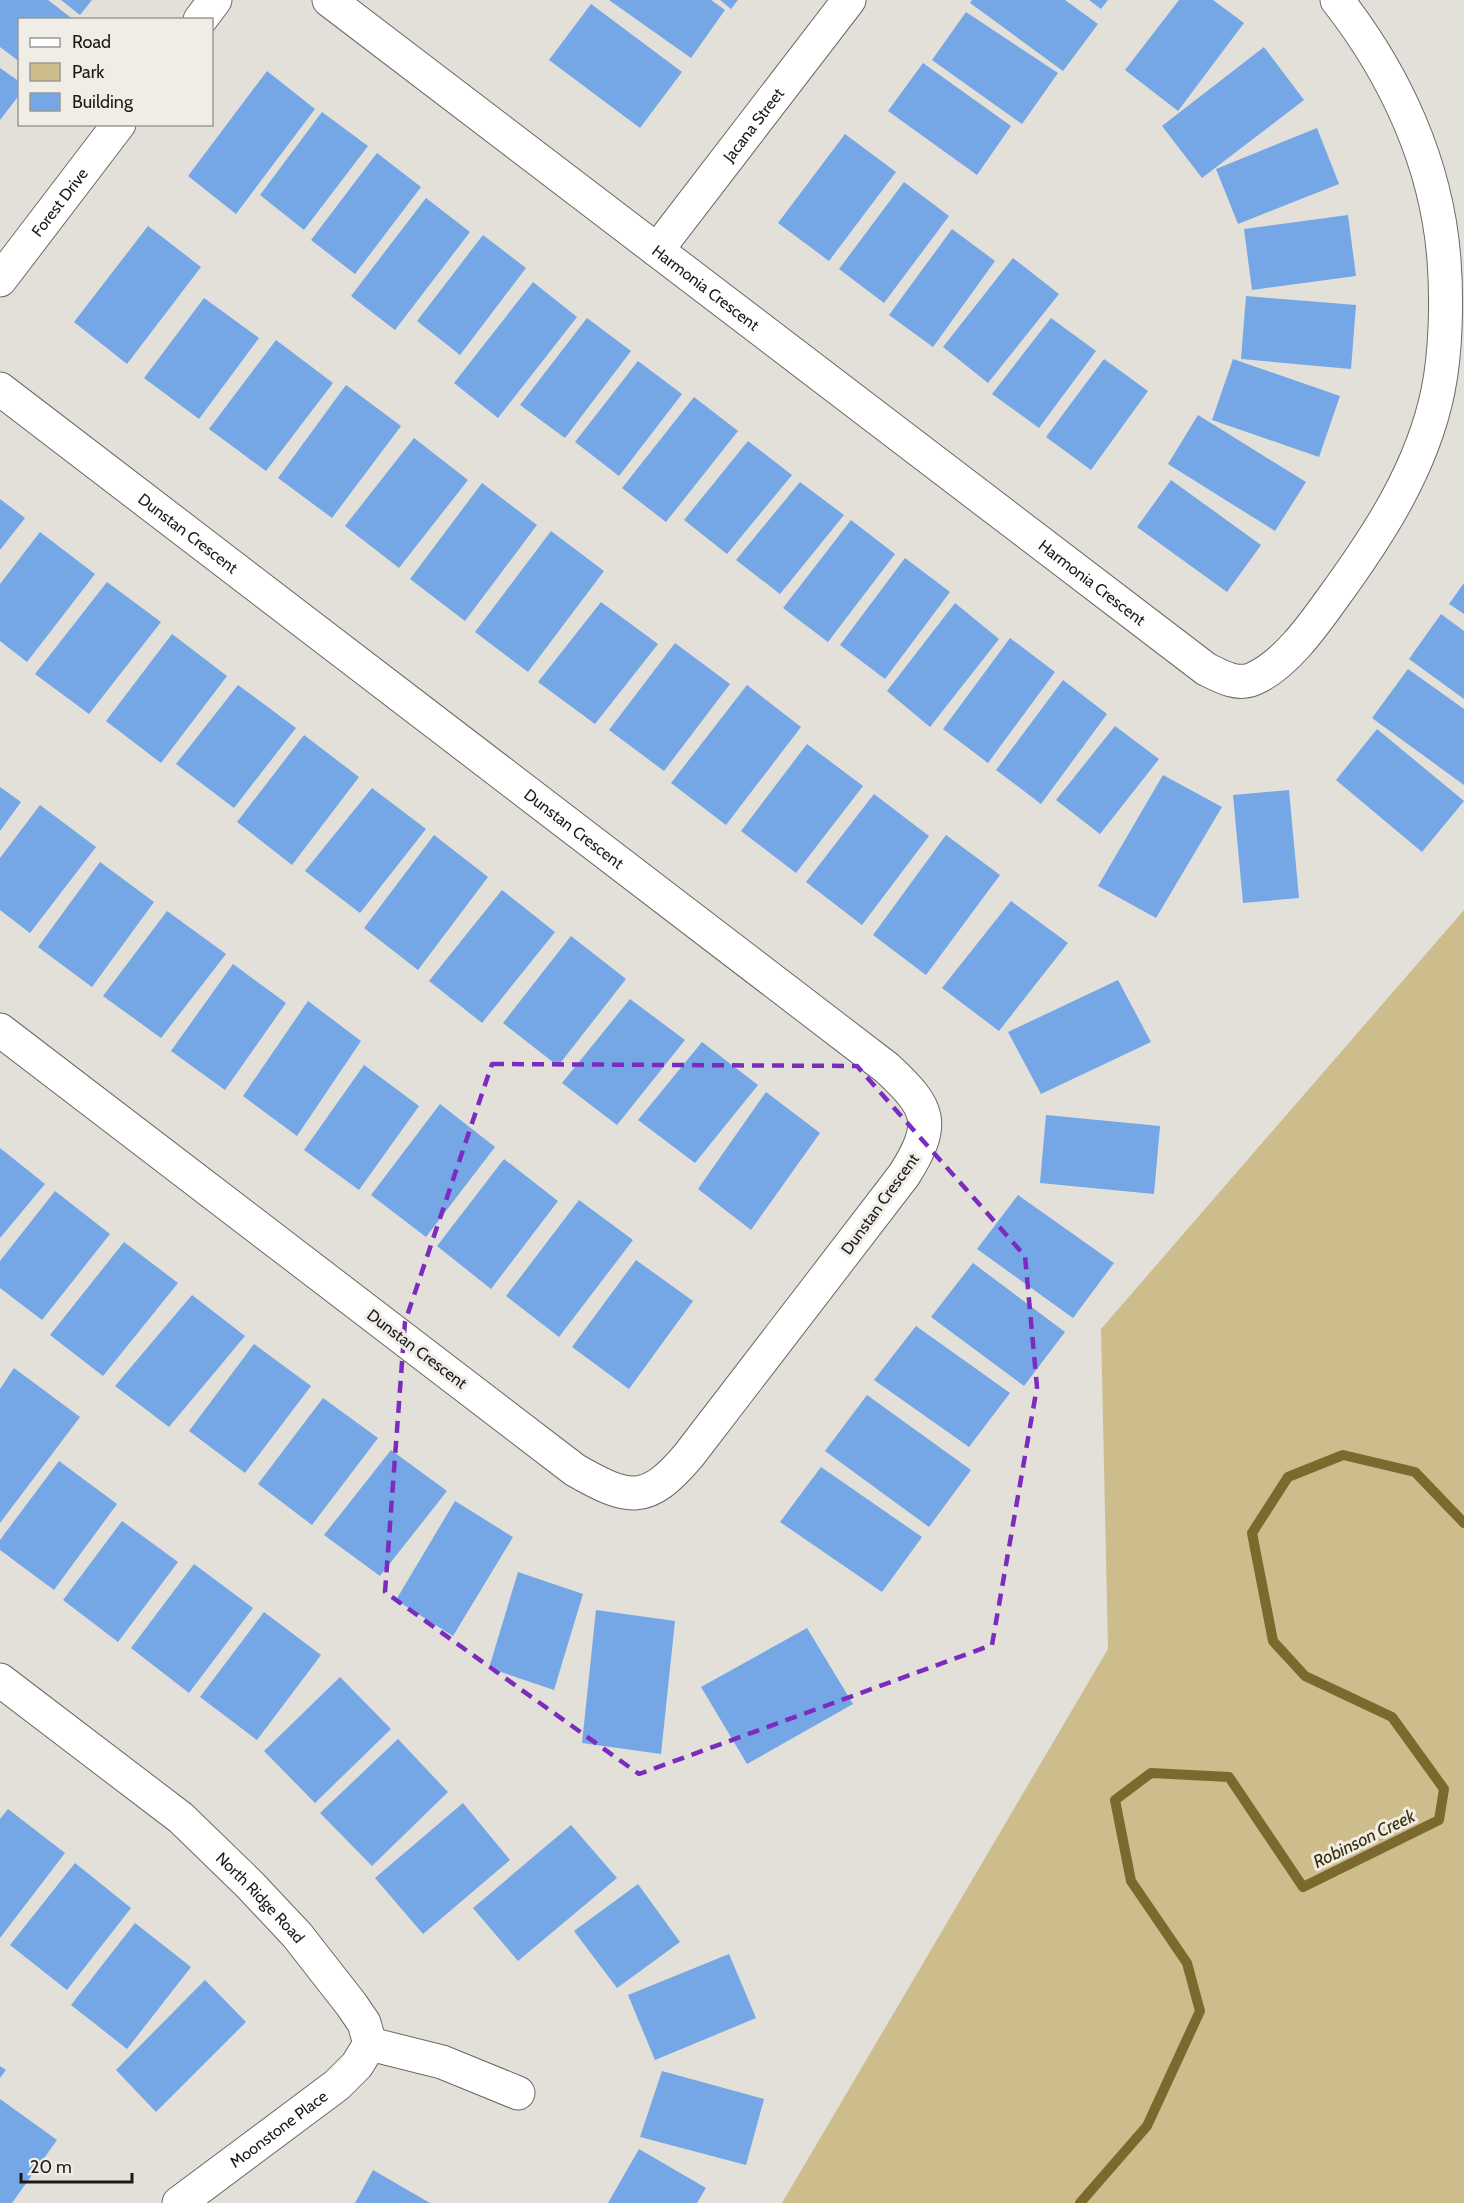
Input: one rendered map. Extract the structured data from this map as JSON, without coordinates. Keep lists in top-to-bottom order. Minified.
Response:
{"streets":{"street":["Jacana Street","Forest Drive","Harmonia Crescent","Dunstan Crescent","North Ridge Road","Moonstone Place"]},"crossings":[["Jacana Street","Harmonia Crescent"],["North Ridge Road","Moonstone Place"]],"water":["Robinson Creek"],"legend":["Road","Park","Building"],"scale_bar":"20 m"}
